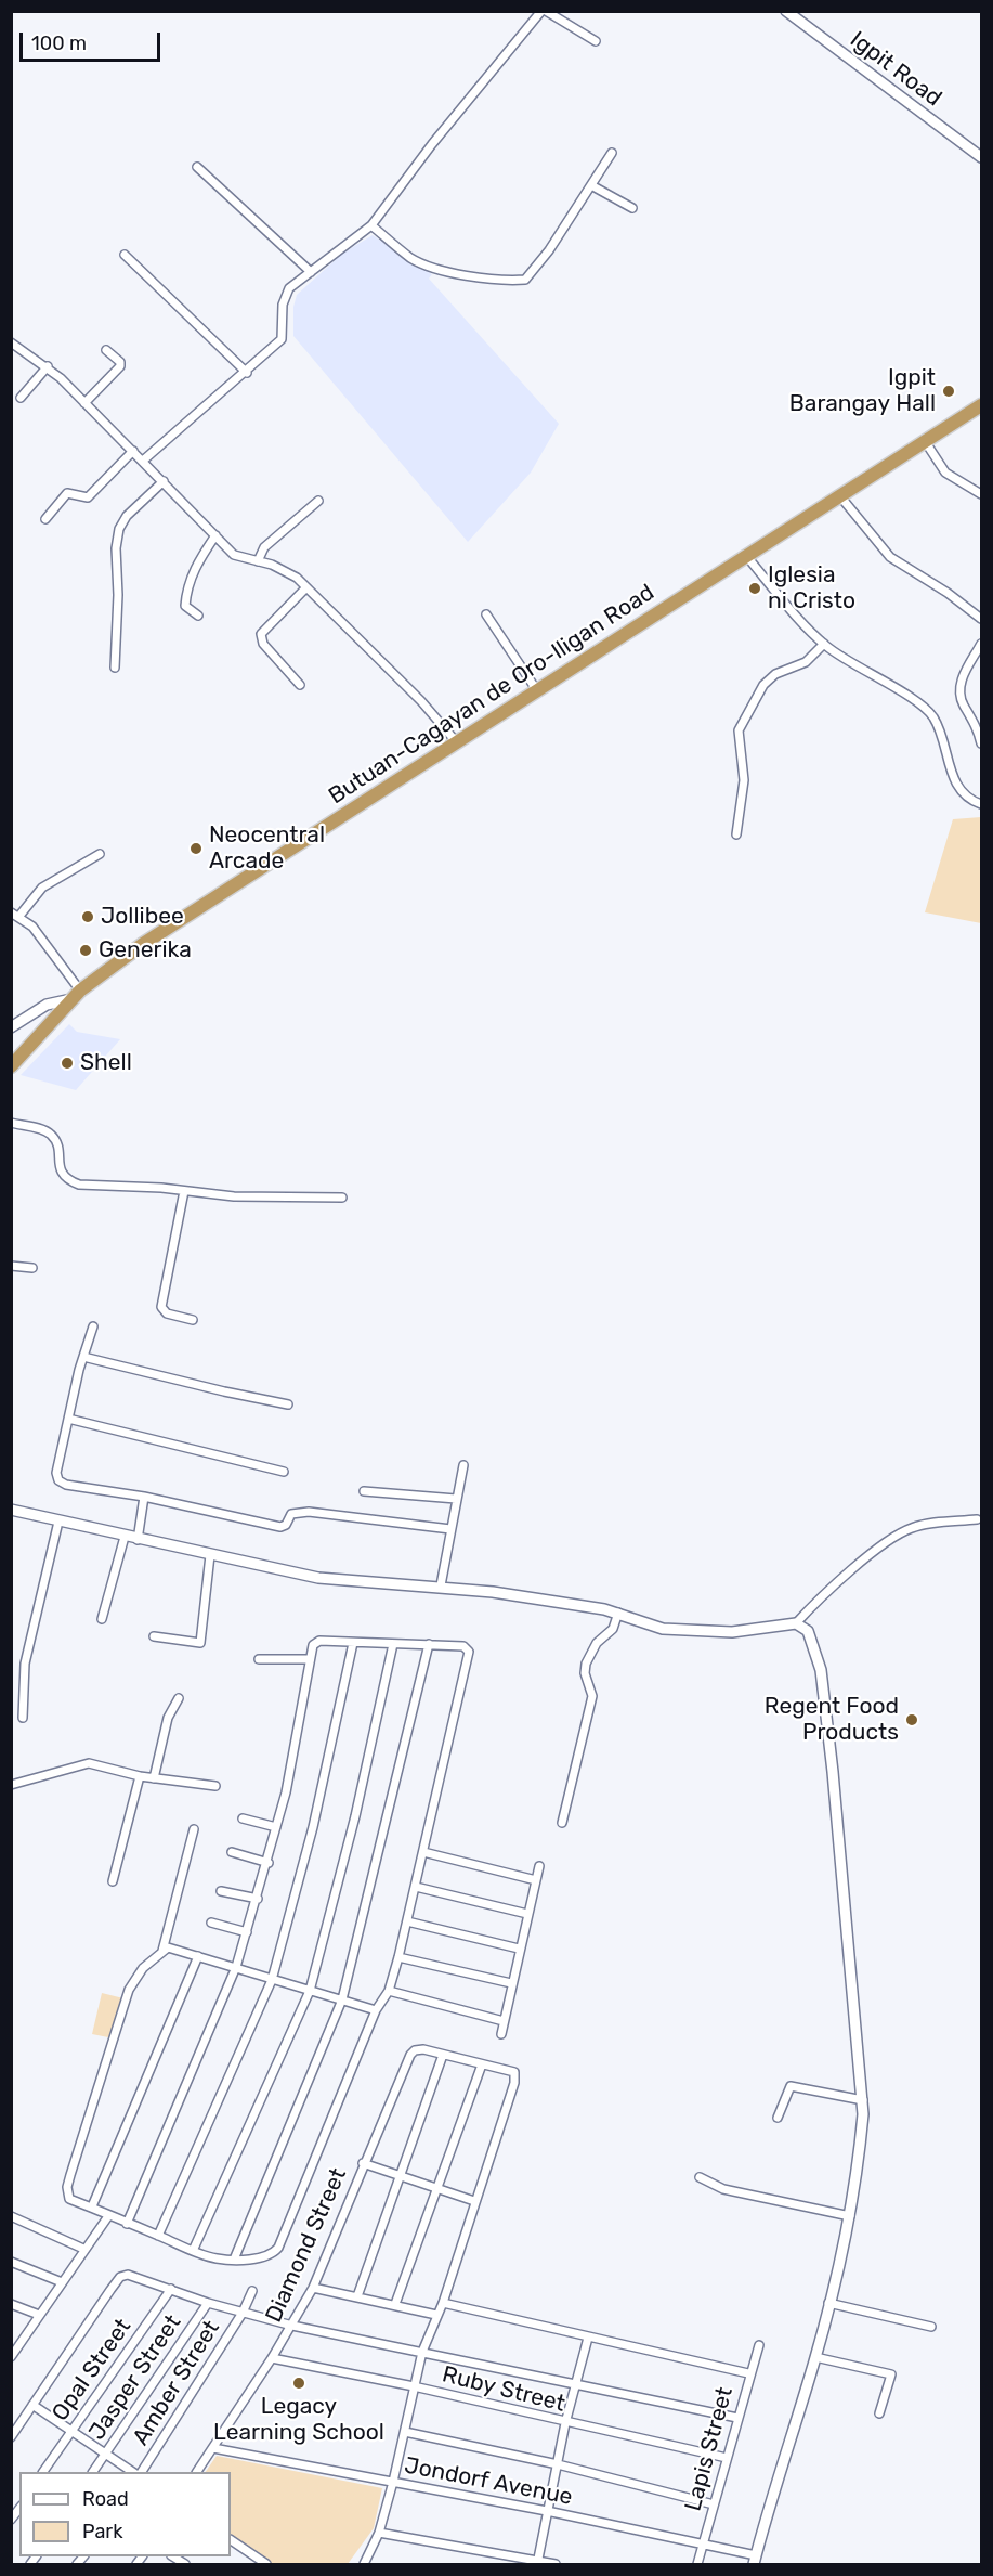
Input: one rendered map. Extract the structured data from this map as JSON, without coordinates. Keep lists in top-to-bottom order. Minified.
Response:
{"streets":{"highway":["Butuan-Cagayan de Oro-Iligan Road"],"street":["Igpit Road","Diamond Street","Opal Street","Jasper Street","Amber Street","Ruby Street","Lapis Street","Jondorf Avenue"]},"crossings":[["Diamond Street","Ruby Street"],["Diamond Street","Jondorf Avenue"],["Ruby Street","Lapis Street"],["Lapis Street","Jondorf Avenue"]],"places":["Igpit Barangay Hall","Iglesia ni Cristo","Neocentral Arcade","Jollibee","Generika","Shell","Regent Food Products","Legacy Learning School"],"legend":["Road","Park"],"scale_bar":"100 m"}
